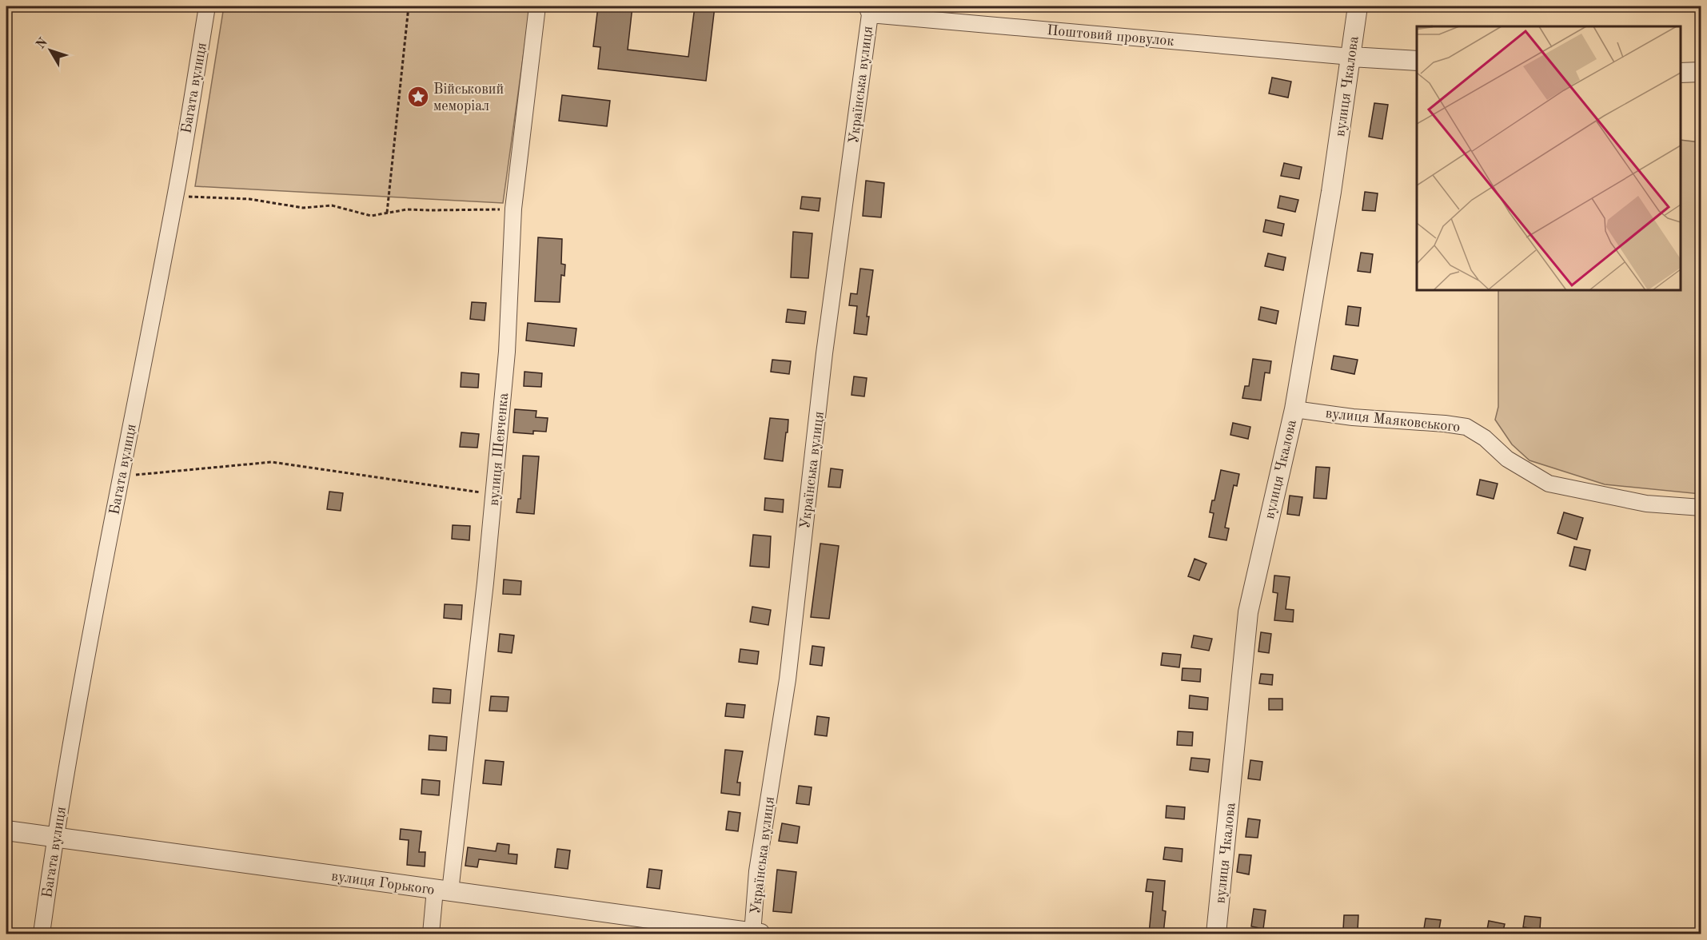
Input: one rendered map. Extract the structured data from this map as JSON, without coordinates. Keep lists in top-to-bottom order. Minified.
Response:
{"streets":{"street":["Поштовий провулок","Українська вулиця","вулиця Чкалова","Багата вулиця","вулиця Маяковського","вулиця Шевченка","вулиця Горького"]},"crossings":[["Поштовий провулок","Українська вулиця"],["Поштовий провулок","вулиця Чкалова"],["Українська вулиця","вулиця Горького"],["вулиця Чкалова","вулиця Маяковського"],["Багата вулиця","вулиця Горького"],["вулиця Шевченка","вулиця Горького"]],"places":{"place":["Військовий меморіал"]},"north":"top left"}
